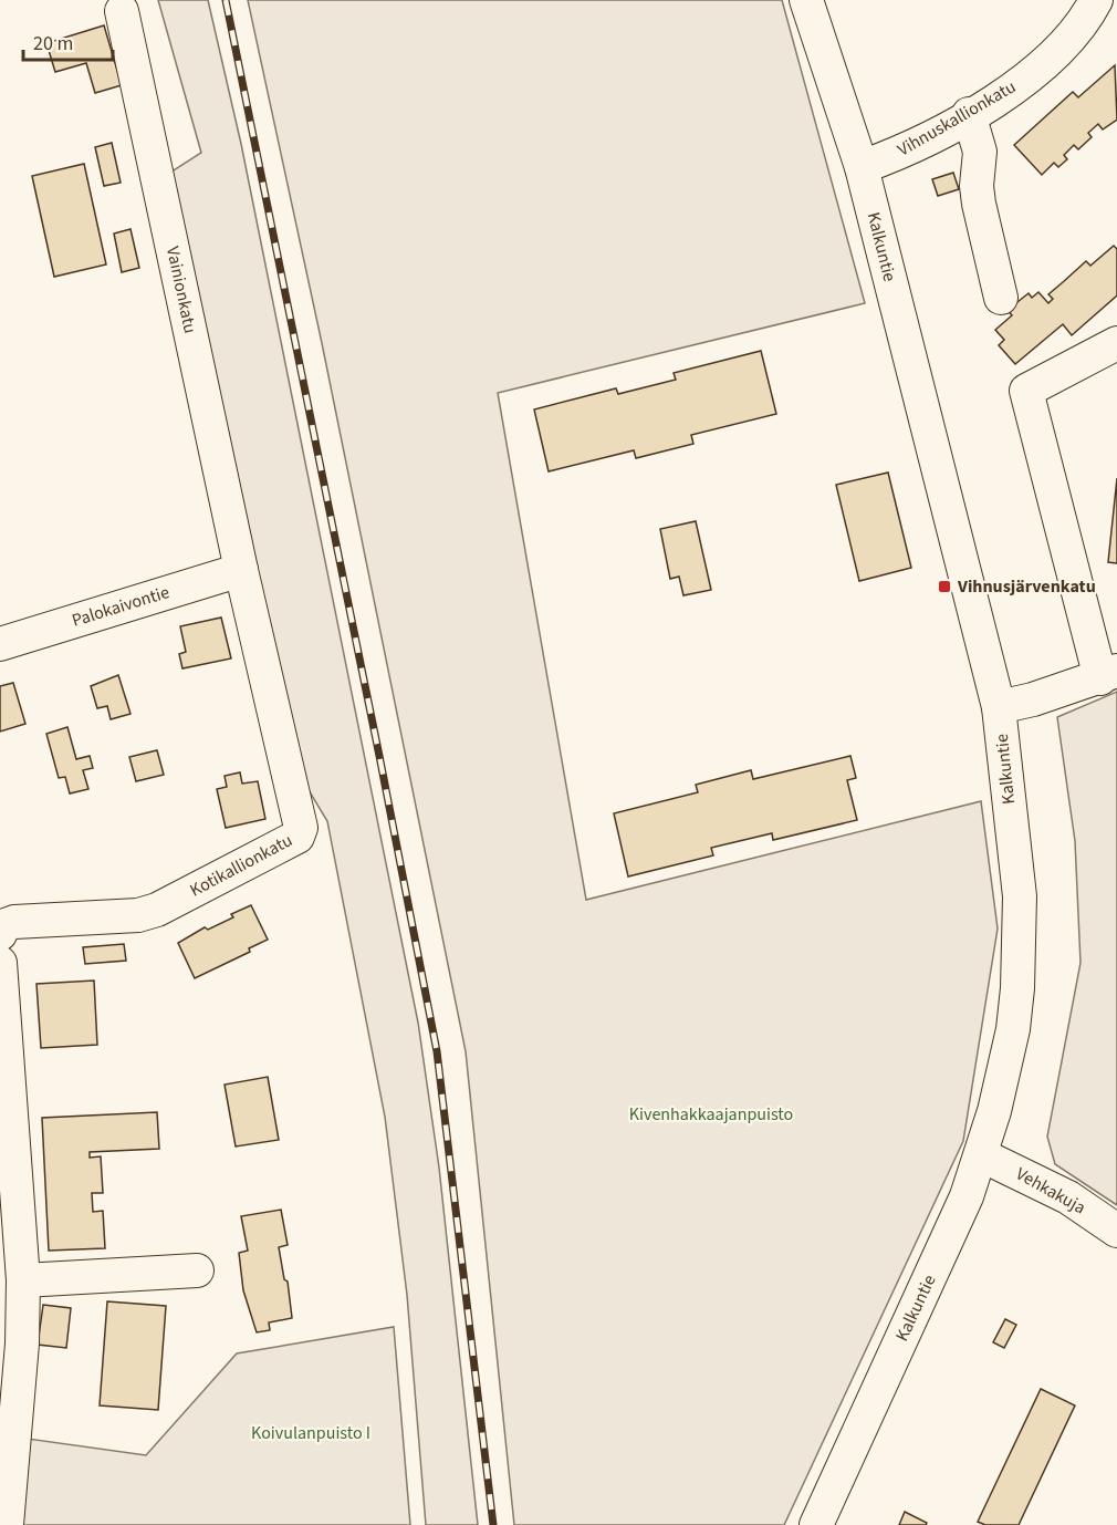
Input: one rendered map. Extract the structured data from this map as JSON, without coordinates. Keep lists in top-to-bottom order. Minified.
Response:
{"streets":{"street":["Vihnuskallionkatu","Kalkuntie","Vainionkatu","Palokaivontie","Kotikallionkatu","Vehkakuja"]},"crossings":[["Vihnuskallionkatu","Kalkuntie"],["Kalkuntie","Vehkakuja"],["Vainionkatu","Palokaivontie"],["Vainionkatu","Kotikallionkatu"],["Palokaivontie","Kotikallionkatu"]],"parks":["Kivenhakkaajanpuisto","Koivulanpuisto I"],"places":{"transit":["Vihnusjärvenkatu"]},"scale_bar":"20 m"}
